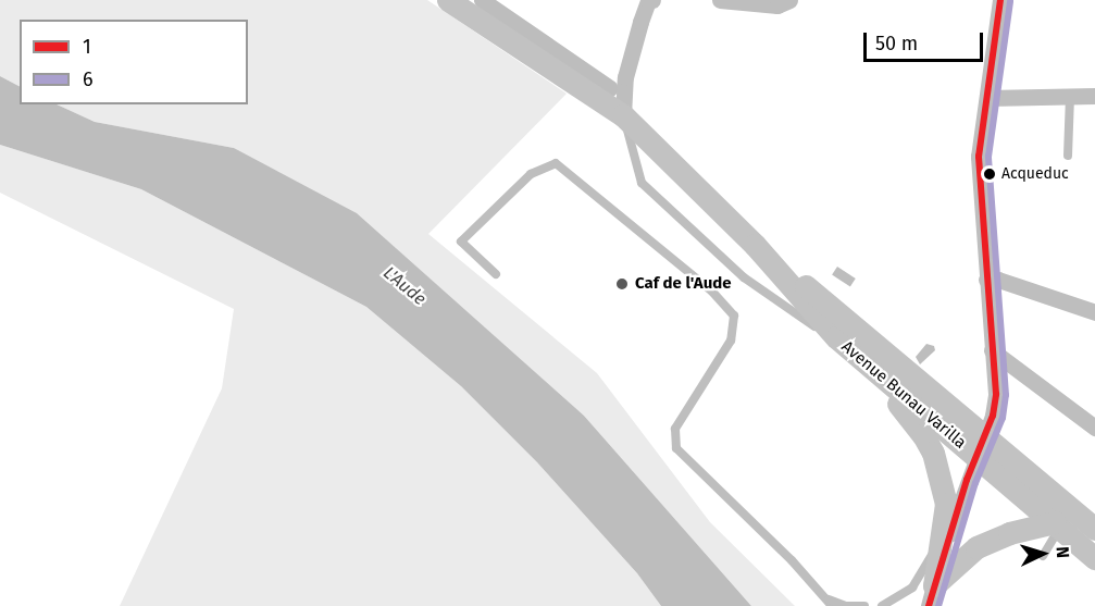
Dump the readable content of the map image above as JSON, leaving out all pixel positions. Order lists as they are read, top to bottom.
{
  "streets": {
    "main road": ["Avenue Bunau Varilla"]
  },
  "water": ["L'Aude"],
  "places": ["Acqueduc", "Caf de l'Aude"],
  "lines": ["transit line 1", "transit line 6"],
  "legend": ["1", "6"],
  "scale_bar": "50 m",
  "north": "right"
}
